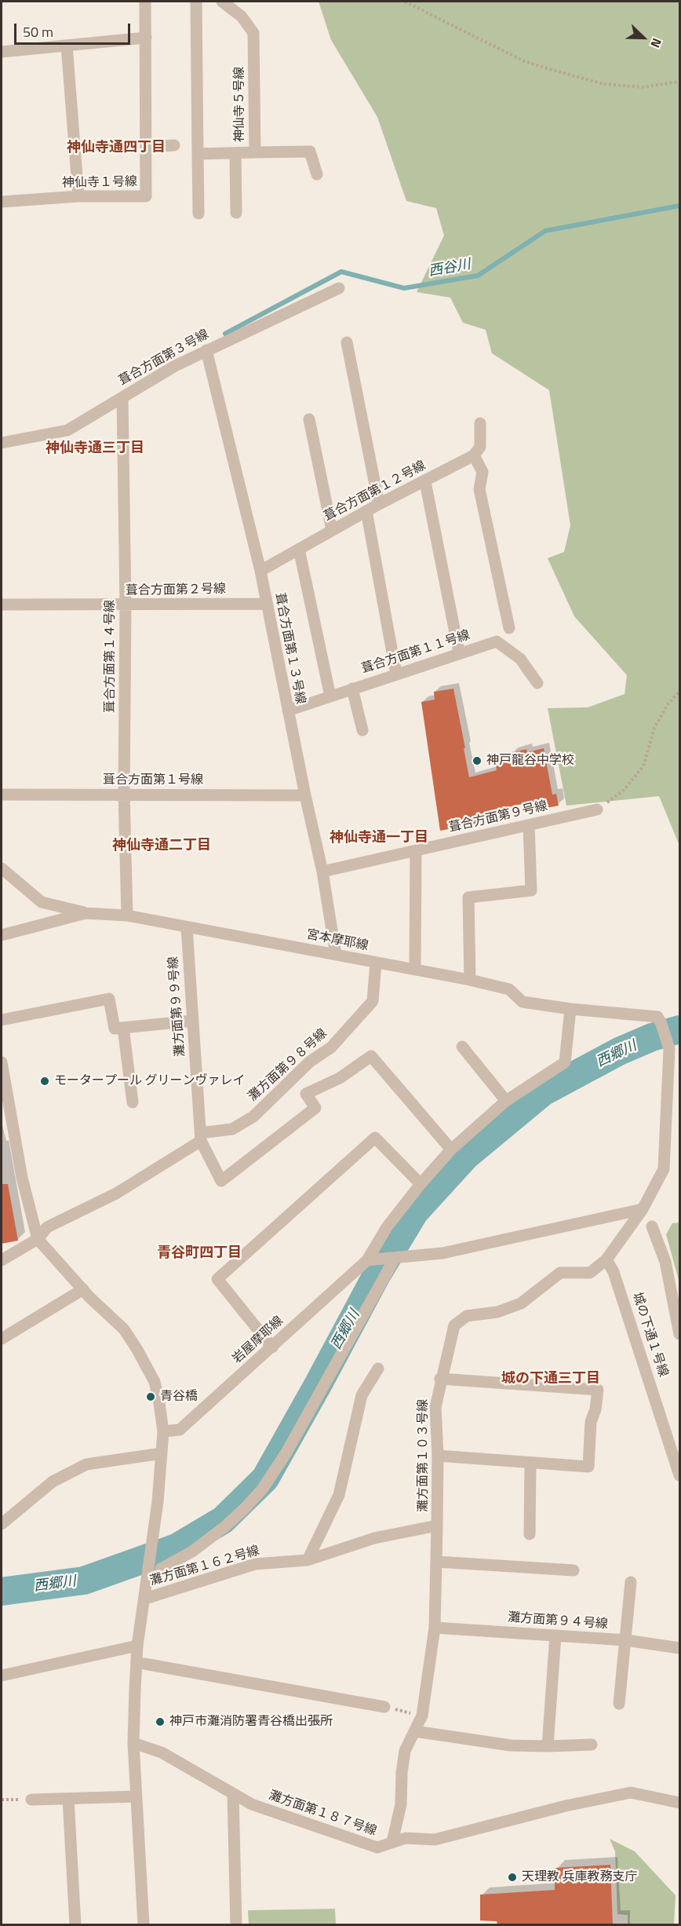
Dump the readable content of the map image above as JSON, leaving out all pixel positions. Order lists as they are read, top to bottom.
{
  "streets": {
    "street": [
      "神仙寺５号線",
      "神仙寺１号線",
      "葺合方面第３号線",
      "葺合方面第１２号線",
      "葺合方面第２号線",
      "葺合方面第１３号線",
      "葺合方面第１１号線",
      "葺合方面第１４号線",
      "葺合方面第１号線",
      "葺合方面第９号線",
      "宮本摩耶線",
      "灘方面第９９号線",
      "灘方面第９８号線",
      "城の下通１号線",
      "岩屋摩耶線",
      "灘方面第１０３号線",
      "灘方面第１６２号線",
      "灘方面第９４号線",
      "灘方面第１８７号線"
    ]
  },
  "crossings": [
    ["葺合方面第３号線", "葺合方面第１３号線"],
    ["葺合方面第３号線", "葺合方面第１４号線"],
    ["葺合方面第１２号線", "葺合方面第１３号線"],
    ["葺合方面第２号線", "葺合方面第１３号線"],
    ["葺合方面第２号線", "葺合方面第１４号線"],
    ["葺合方面第１３号線", "葺合方面第１１号線"],
    ["葺合方面第１３号線", "葺合方面第１号線"],
    ["葺合方面第１３号線", "葺合方面第９号線"],
    ["葺合方面第１３号線", "宮本摩耶線"],
    ["葺合方面第１４号線", "葺合方面第１号線"],
    ["葺合方面第１４号線", "宮本摩耶線"],
    ["宮本摩耶線", "灘方面第９９号線"],
    ["宮本摩耶線", "灘方面第９８号線"],
    ["宮本摩耶線", "岩屋摩耶線"],
    ["宮本摩耶線", "灘方面第１０３号線"],
    ["灘方面第９９号線", "灘方面第９８号線"],
    ["城の下通１号線", "灘方面第１０３号線"],
    ["灘方面第１０３号線", "灘方面第１６２号線"],
    ["灘方面第１０３号線", "灘方面第９４号線"],
    ["灘方面第１０３号線", "灘方面第１８７号線"]
  ],
  "districts": [
    "神仙寺通四丁目",
    "神仙寺通三丁目",
    "神仙寺通一丁目",
    "神仙寺通二丁目",
    "青谷町四丁目",
    "城の下通三丁目"
  ],
  "water": ["西谷川", "西郷川"],
  "places": [
    "神戸龍谷中学校",
    "モータープール グリーンヴァレイ",
    "青谷橋",
    "神戸市灘消防署青谷橋出張所",
    "天理教 兵庫教務支庁"
  ],
  "scale_bar": "50 m",
  "north": "bottom right"
}
